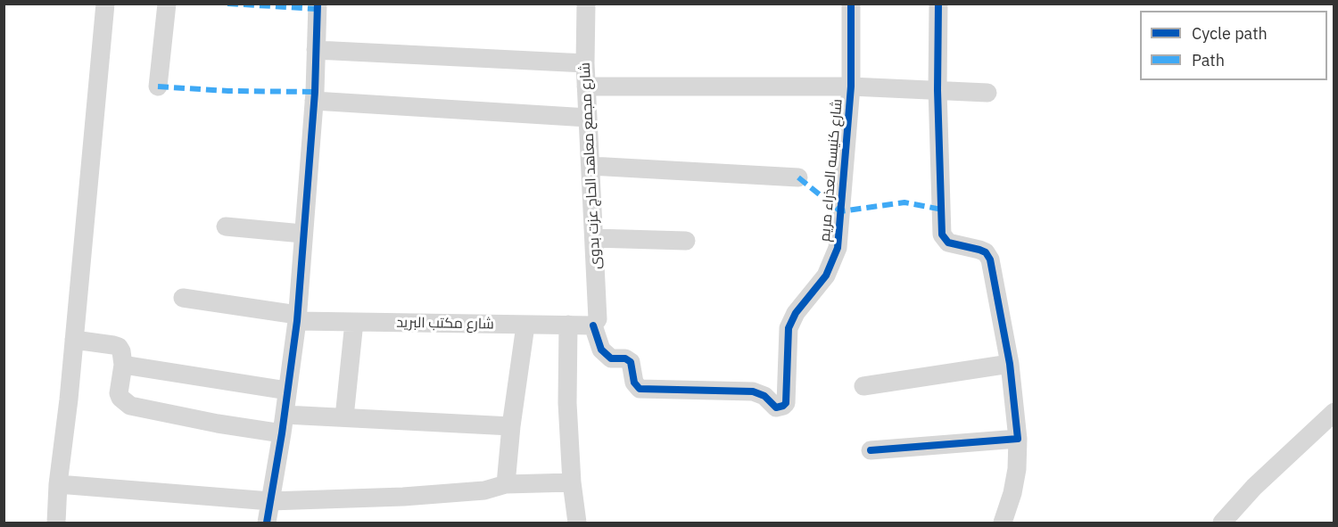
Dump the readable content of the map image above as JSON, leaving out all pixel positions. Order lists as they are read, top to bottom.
{
  "streets": {
    "street": ["شارع مجمع معاهد الحاج عزت بدوى", "شارع كنيسه العذراء مريم", "شارع مكتب البريد"]
  },
  "crossings": [
    ["شارع مجمع معاهد الحاج عزت بدوى", "شارع كنيسه العذراء مريم"],
    ["شارع مجمع معاهد الحاج عزت بدوى", "شارع مكتب البريد"],
    ["شارع كنيسه العذراء مريم", "شارع مكتب البريد"]
  ],
  "legend": ["Cycle path", "Path"]
}
